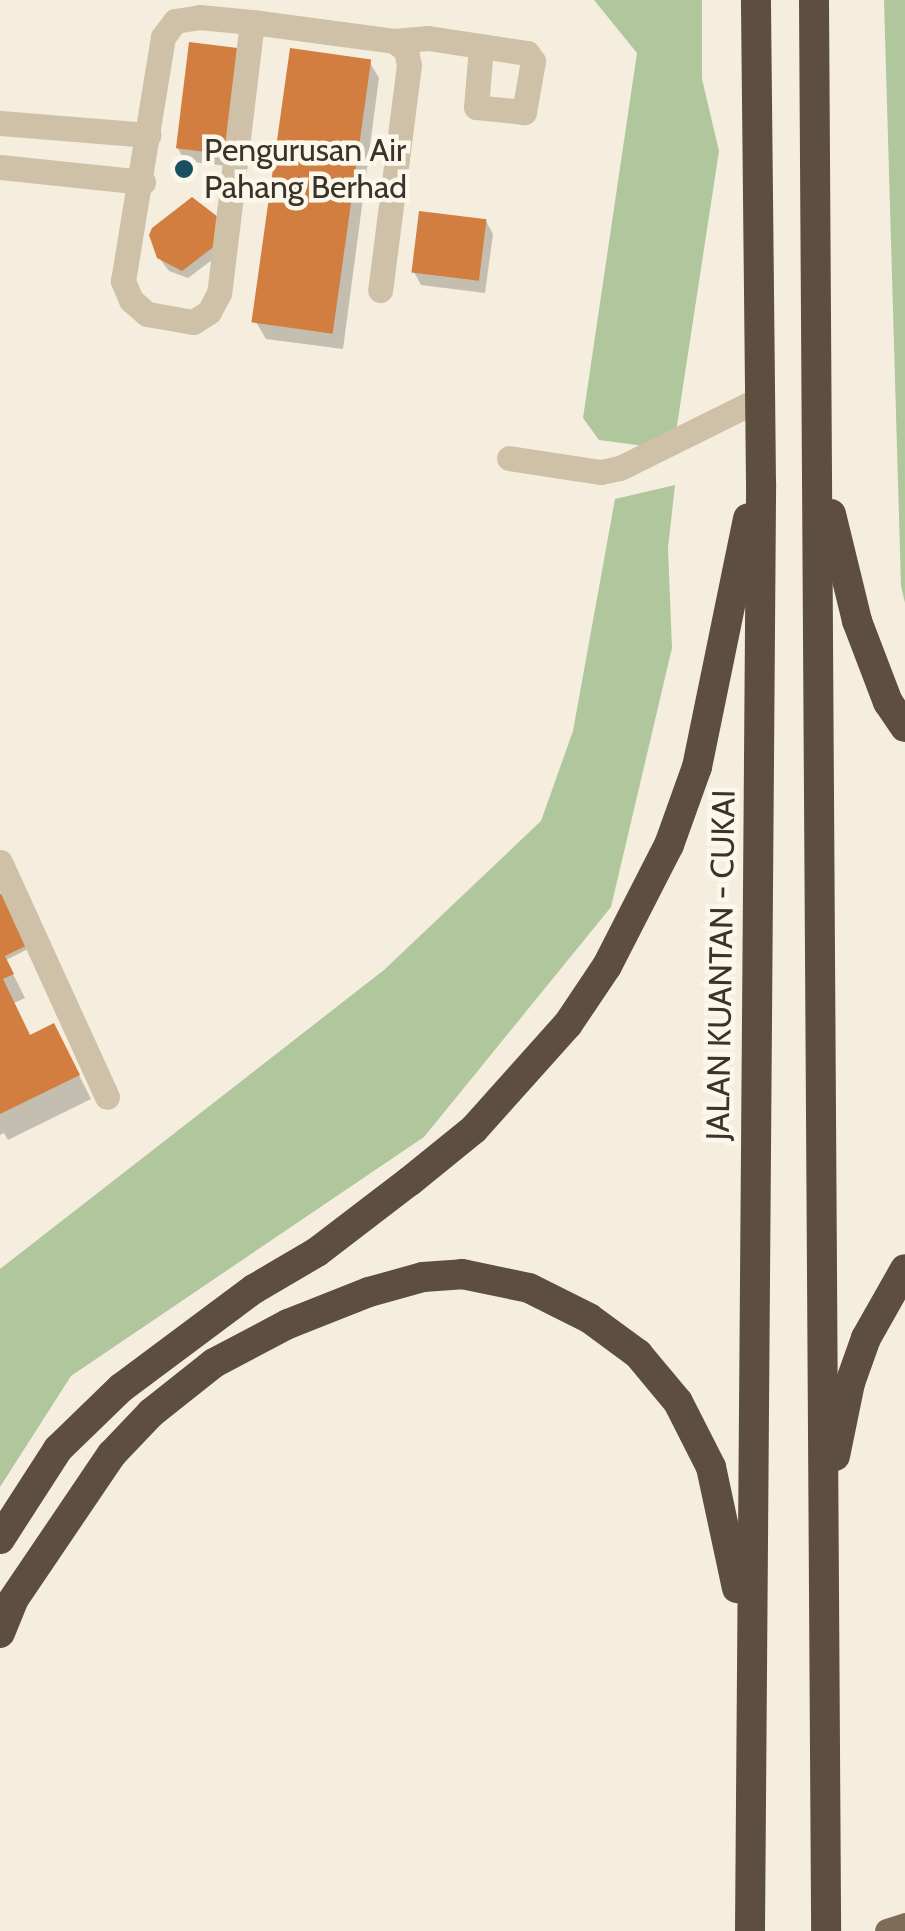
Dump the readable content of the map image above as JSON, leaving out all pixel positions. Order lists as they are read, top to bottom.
{
  "streets": {
    "highway": ["JALAN KUANTAN - CUKAI"]
  },
  "places": ["Pengurusan Air Pahang Berhad"]
}
